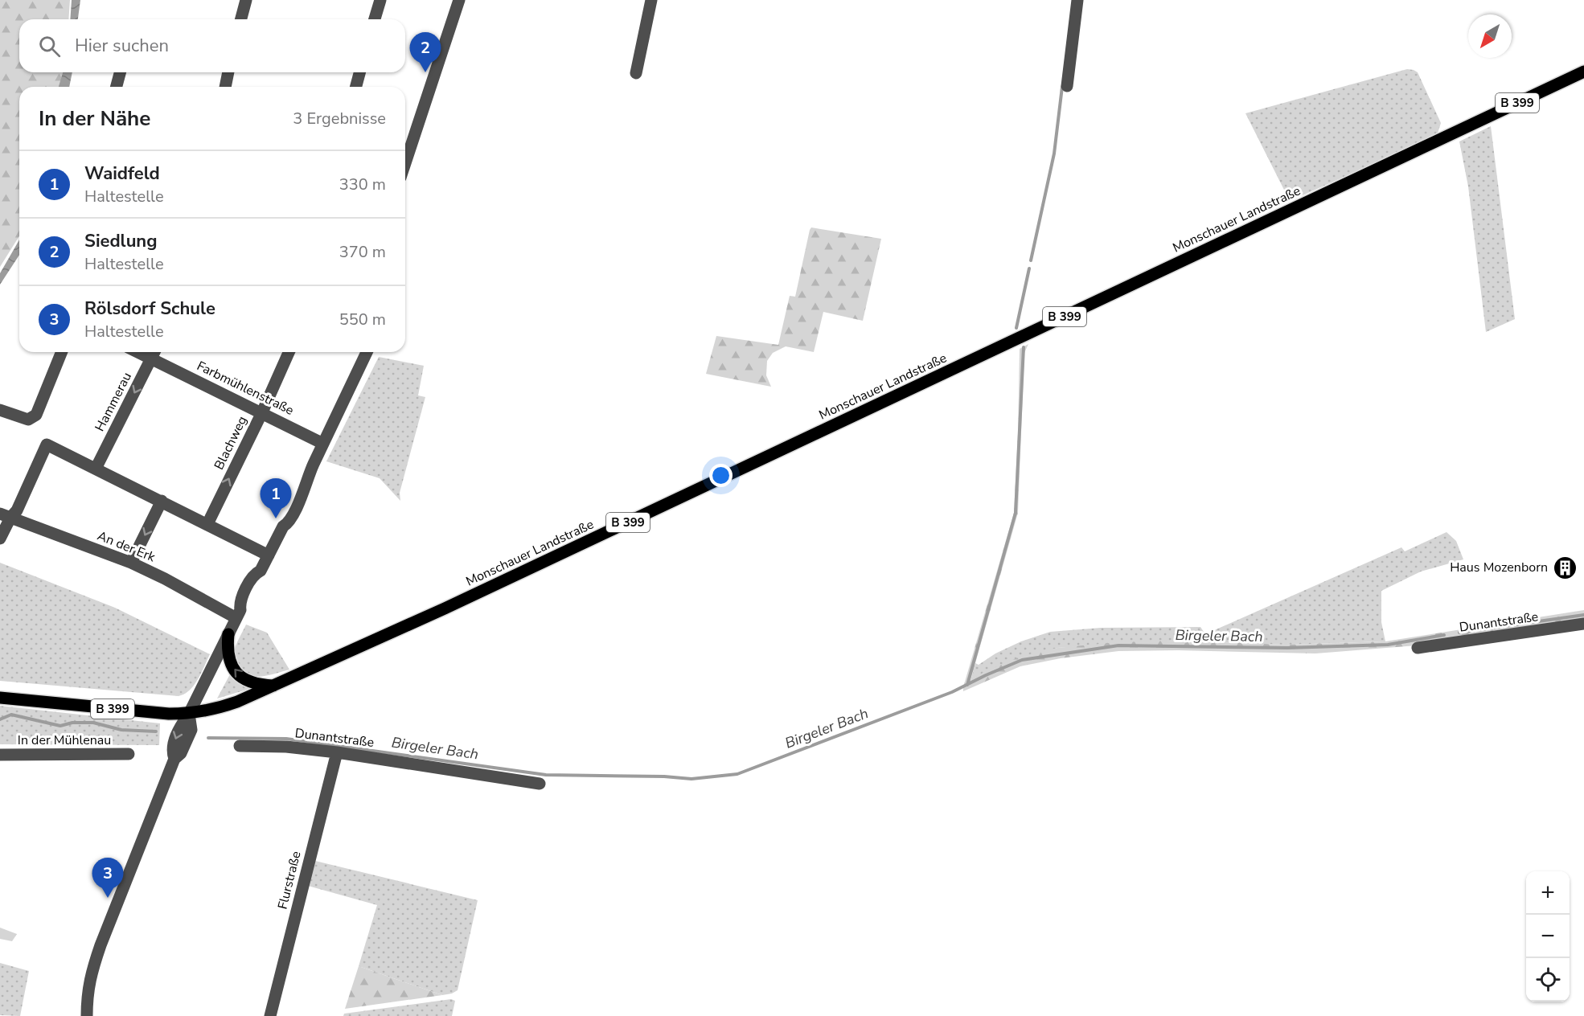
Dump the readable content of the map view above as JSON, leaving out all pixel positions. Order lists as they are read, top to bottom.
{
  "streets": {
    "main road": ["B 399", "Monschauer Landstraße"],
    "street": [
      "Farbmühlenstraße",
      "Hammerau",
      "Blachweg",
      "An der Erk",
      "Dunantstraße",
      "In der Mühlenau",
      "Flurstraße"
    ]
  },
  "crossings": [
    ["B 399", "Monschauer Landstraße"],
    ["Farbmühlenstraße", "Hammerau"],
    ["Farbmühlenstraße", "Blachweg"],
    ["Dunantstraße", "Flurstraße"]
  ],
  "one_way": ["Hammerau"],
  "water": ["Birgeler Bach"],
  "places": {
    "building": ["Haus Mozenborn"]
  },
  "north": "bottom left",
  "page": {
    "search": "Hier suchen",
    "pins": ["2", "1", "3"],
    "heading": ["In der Nähe", "3 Ergebnisse"],
    "list": [
      {
        "mark": "1",
        "name": "Waidfeld",
        "note": "Haltestelle",
        "value": "330 m"
      },
      {
        "mark": "2",
        "name": "Siedlung",
        "note": "Haltestelle",
        "value": "370 m"
      },
      {
        "mark": "3",
        "name": "Rölsdorf Schule",
        "note": "Haltestelle",
        "value": "550 m"
      }
    ],
    "map_buttons": ["+", "−"]
  }
}
